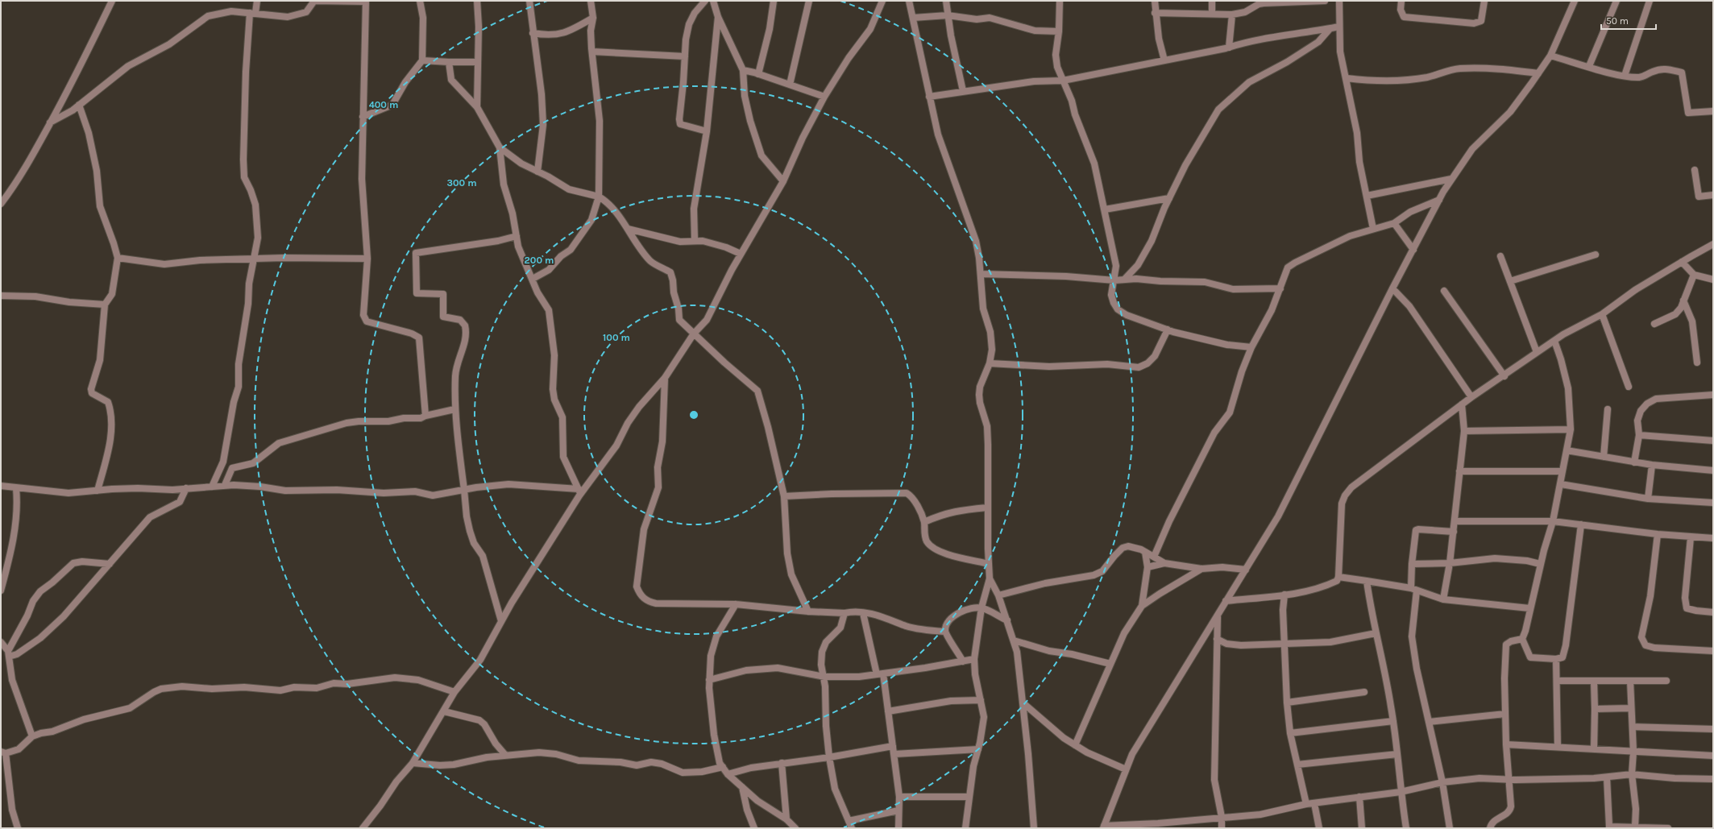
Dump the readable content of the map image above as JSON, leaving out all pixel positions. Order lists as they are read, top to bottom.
{
  "scale_bar": "50 m",
  "rings": [
    "400 m",
    "300 m",
    "200 m",
    "100 m"
  ]
}
